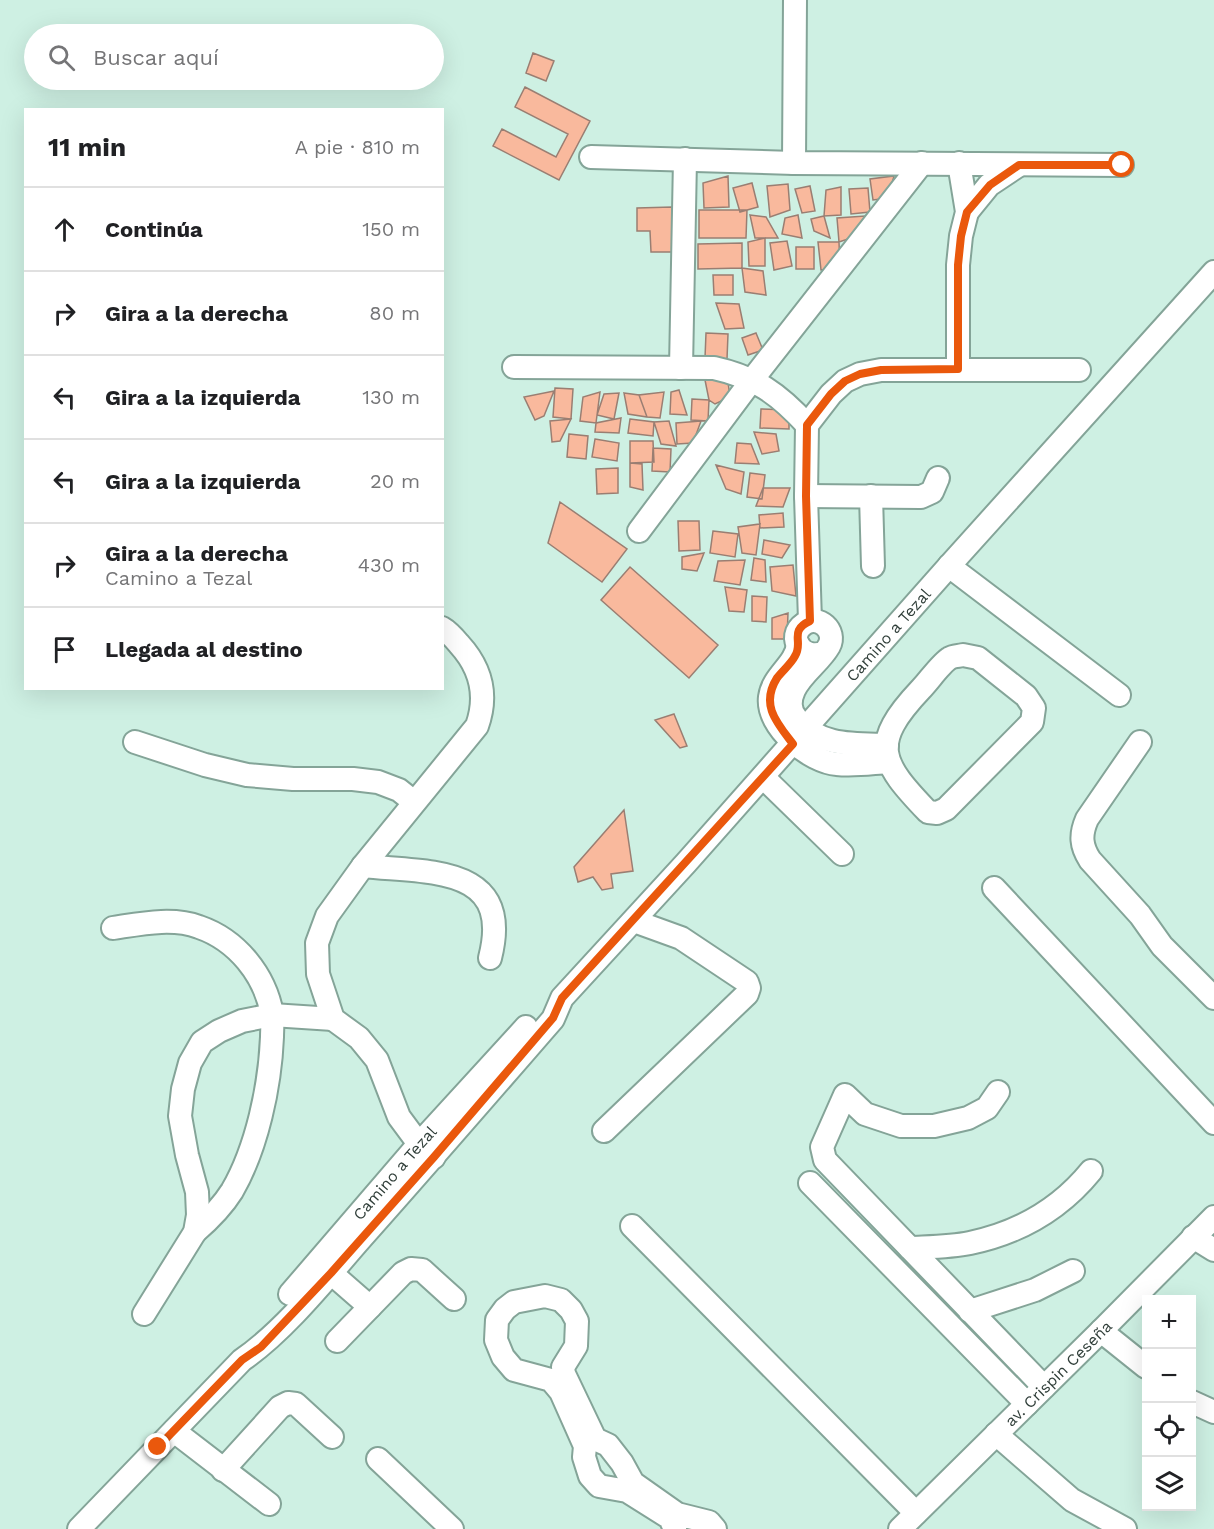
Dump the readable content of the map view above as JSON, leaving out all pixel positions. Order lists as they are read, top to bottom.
{
  "streets": {
    "street": ["Camino a Tezal", "av. Crispin Ceseña"]
  },
  "page": {
    "search": "Buscar aquí",
    "heading": ["11 min", "A pie · 810 m"],
    "list": [
      ["Continúa", "150 m"],
      ["Gira a la derecha", "80 m"],
      ["Gira a la izquierda", "130 m"],
      ["Gira a la izquierda", "20 m"],
      ["Gira a la derecha", "Camino a Tezal", "430 m"],
      "Llegada al destino"
    ],
    "map_buttons": ["+", "−"]
  }
}
